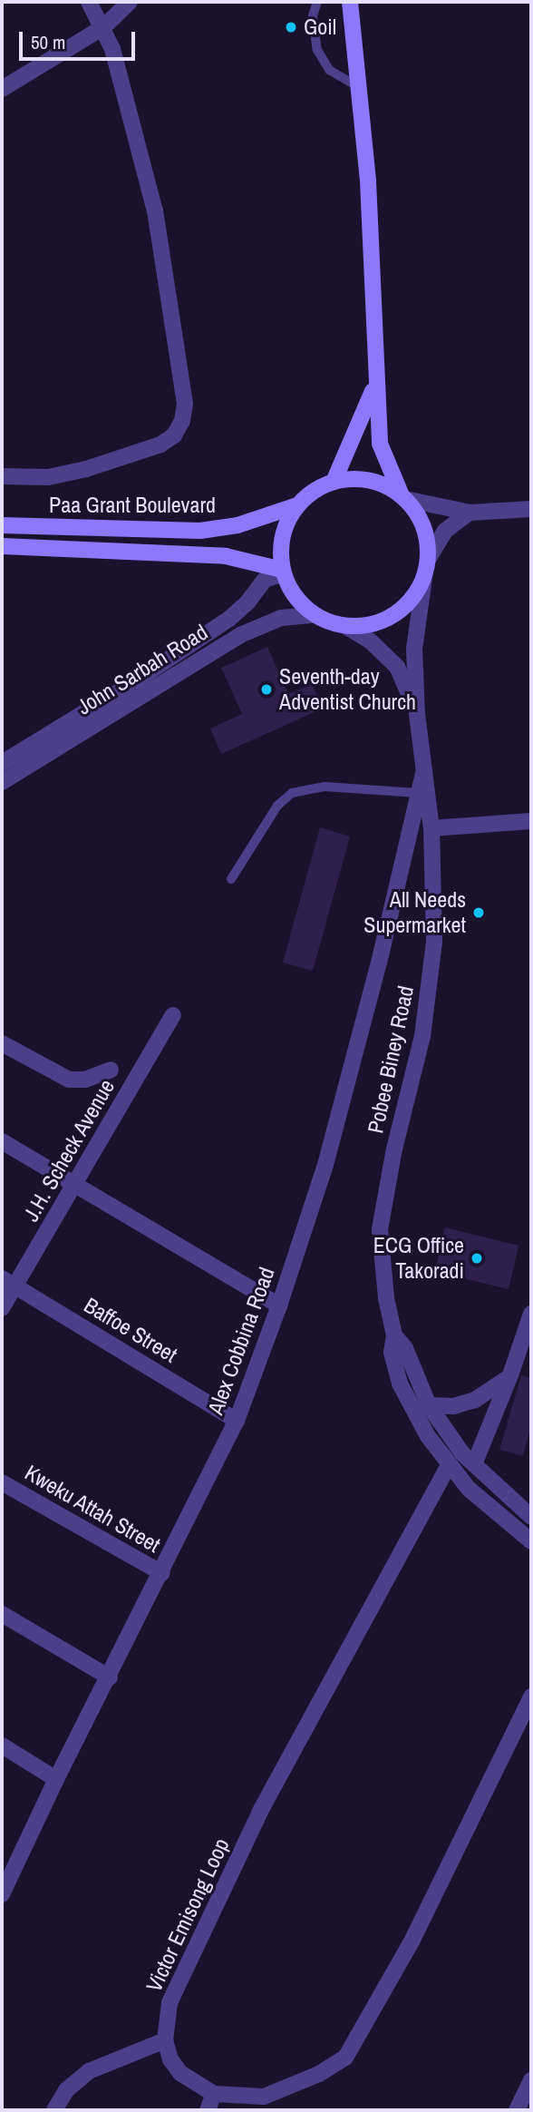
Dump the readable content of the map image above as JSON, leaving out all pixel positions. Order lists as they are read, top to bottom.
{
  "streets": {
    "main road": ["Paa Grant Boulevard"],
    "street": [
      "John Sarbah Road",
      "Pobee Biney Road",
      "J.H. Scheck Avenue",
      "Baffoe Street",
      "Alex Cobbina Road",
      "Kweku Attah Street",
      "Victor Emisong Loop"
    ]
  },
  "crossings": [
    ["Paa Grant Boulevard", "John Sarbah Road"],
    ["Pobee Biney Road", "Alex Cobbina Road"],
    ["Pobee Biney Road", "Victor Emisong Loop"],
    ["J.H. Scheck Avenue", "Baffoe Street"],
    ["Baffoe Street", "Alex Cobbina Road"],
    ["Alex Cobbina Road", "Kweku Attah Street"]
  ],
  "places": [
    "Goil",
    "Seventh-day Adventist Church",
    "All Needs Supermarket",
    "ECG Office Takoradi"
  ],
  "scale_bar": "50 m"
}
